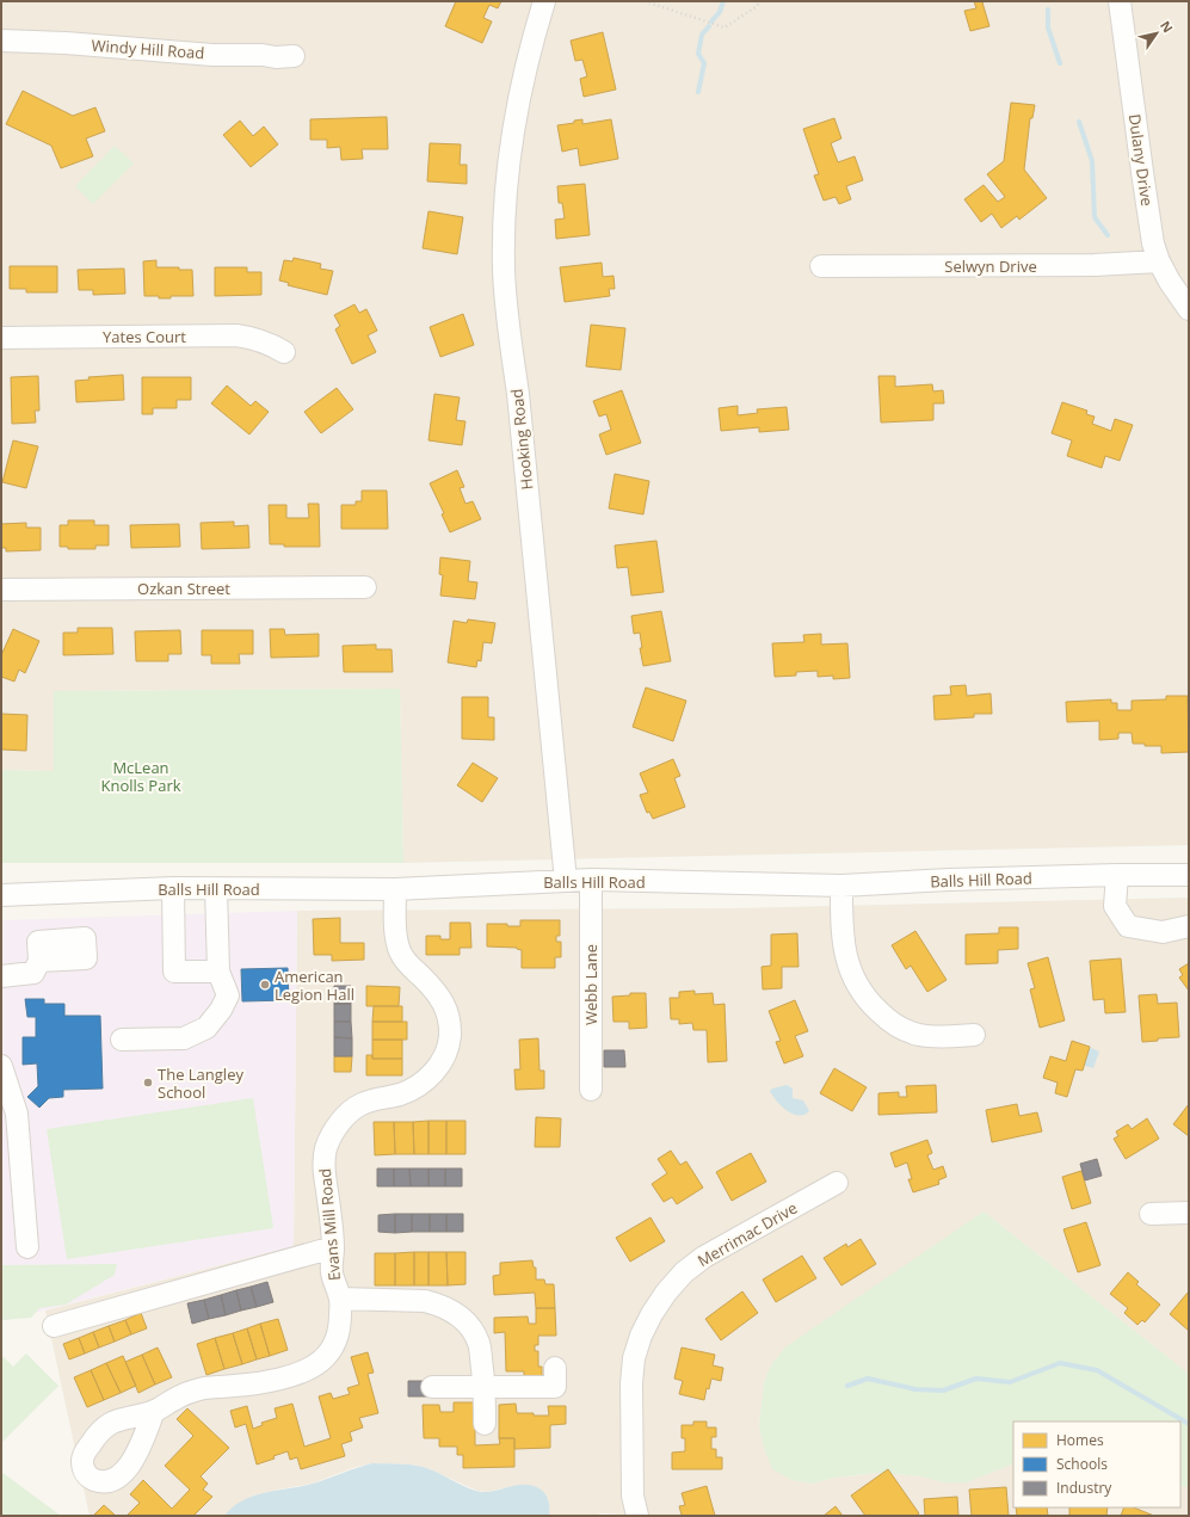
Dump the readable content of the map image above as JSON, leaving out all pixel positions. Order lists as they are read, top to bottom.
{
  "streets": {
    "street": [
      "Windy Hill Road",
      "Dulany Drive",
      "Selwyn Drive",
      "Yates Court",
      "Hooking Road",
      "Ozkan Street",
      "Balls Hill Road",
      "Webb Lane",
      "Evans Mill Road",
      "Merrimac Drive"
    ]
  },
  "crossings": [
    ["Dulany Drive", "Selwyn Drive"],
    ["Hooking Road", "Balls Hill Road"],
    ["Balls Hill Road", "Webb Lane"],
    ["Balls Hill Road", "Evans Mill Road"]
  ],
  "parks": ["McLean Knolls Park"],
  "places": ["American Legion Hall", "The Langley School"],
  "legend": ["Homes", "Schools", "Industry"],
  "north": "top right"
}
